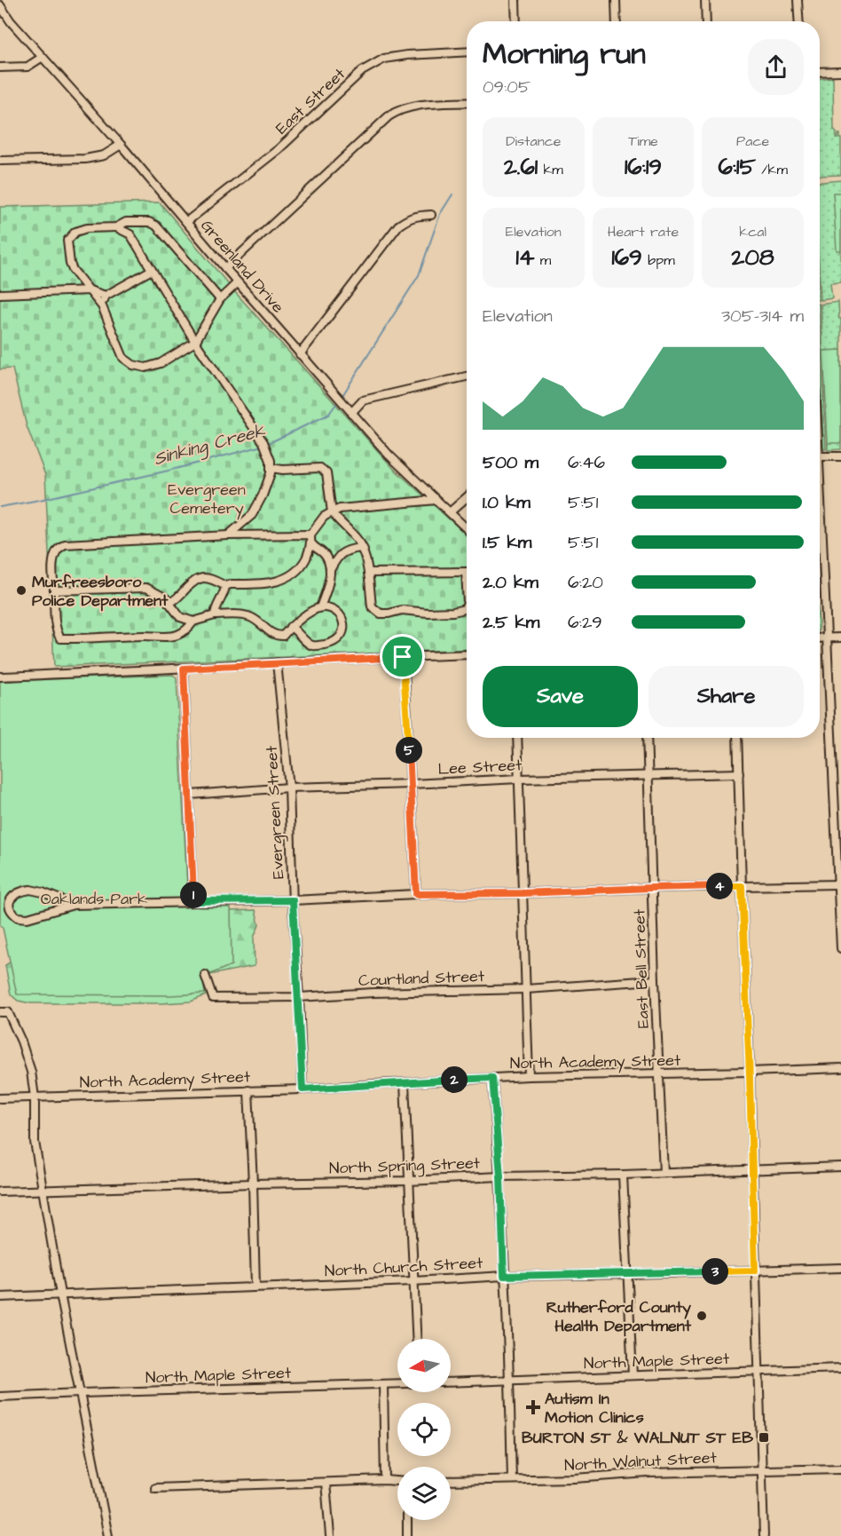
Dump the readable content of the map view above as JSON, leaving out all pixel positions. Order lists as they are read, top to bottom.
{
  "streets": {
    "street": [
      "East Street",
      "Greenland Drive",
      "Lee Street",
      "Evergreen Street",
      "East Bell Street",
      "Courtland Street",
      "North Academy Street",
      "North Spring Street",
      "North Church Street",
      "North Maple Street",
      "North Walnut Street"
    ]
  },
  "crossings": [
    ["East Street", "Greenland Drive"],
    ["Lee Street", "Evergreen Street"],
    ["Lee Street", "East Bell Street"],
    ["Evergreen Street", "Courtland Street"],
    ["Evergreen Street", "North Academy Street"],
    ["East Bell Street", "Courtland Street"],
    ["East Bell Street", "North Academy Street"],
    ["East Bell Street", "North Spring Street"]
  ],
  "water": ["Sinking Creek"],
  "parks": ["Evergreen Cemetery", "Oaklands Park"],
  "places": {
    "other": ["Murfreesboro Police Department", "Rutherford County Health Department"],
    "health": ["Autism In Motion Clinics"],
    "transit": ["BURTON ST & WALNUT ST EB"]
  },
  "north": "left",
  "page": {
    "heading": ["Morning run", "09:05"],
    "stats": [
      ["Distance", "2.61 km"],
      ["Time", "16:19"],
      ["Pace", "6:15 /km"],
      ["Elevation", "14 m"],
      ["Heart rate", "169 bpm"],
      ["kcal", "208"]
    ],
    "chart": ["Elevation", "305–314 m"],
    "list": [
      {
        "name": "500 m",
        "note": "6:46"
      },
      {
        "name": "1.0 km",
        "note": "5:51"
      },
      {
        "name": "1.5 km",
        "note": "5:51"
      },
      {
        "name": "2.0 km",
        "note": "6:20"
      },
      {
        "name": "2.5 km",
        "note": "6:29"
      }
    ],
    "buttons": ["Save", "Share"],
    "pins": [
      "5",
      "4",
      "1",
      "2",
      "3"
    ]
  }
}
